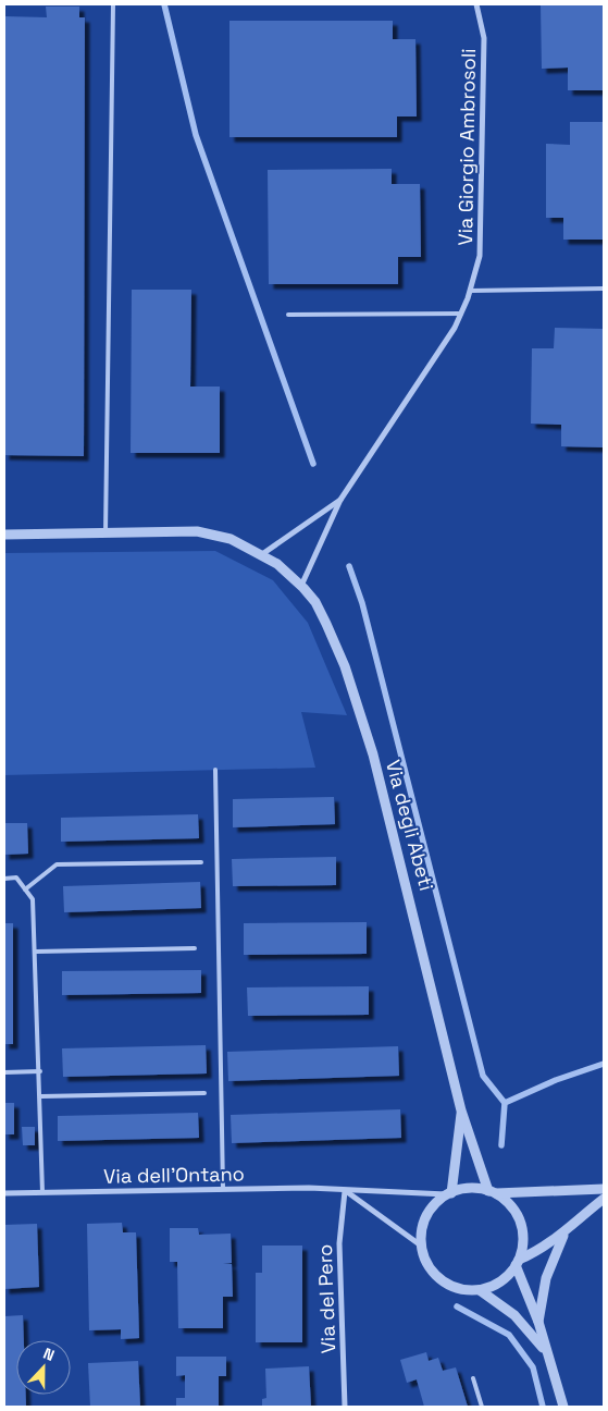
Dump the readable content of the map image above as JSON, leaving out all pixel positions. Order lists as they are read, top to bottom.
{
  "streets": {
    "street": [
      "Via Giorgio Ambrosoli",
      "Via degli Abeti",
      "Via dell'Ontano",
      "Via del Pero"
    ]
  },
  "crossings": [
    ["Via Giorgio Ambrosoli", "Via degli Abeti"],
    ["Via degli Abeti", "Via dell'Ontano"],
    ["Via dell'Ontano", "Via del Pero"]
  ],
  "north": "top"
}
